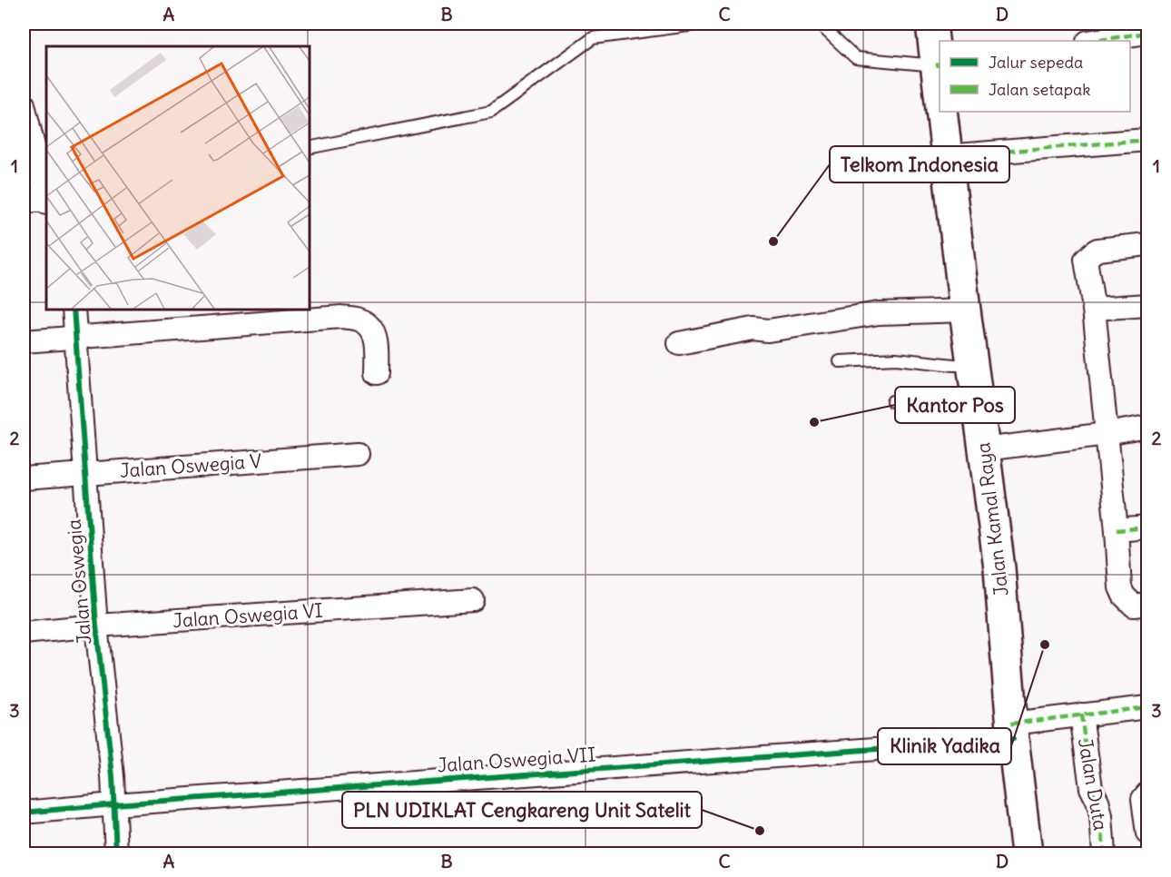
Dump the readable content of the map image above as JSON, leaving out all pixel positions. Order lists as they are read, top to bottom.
{
  "streets": {
    "main road": ["Jalan Kamal Raya"],
    "street": [
      "Jalan Oswegia V",
      "Jalan Oswegia",
      "Jalan Oswegia VI",
      "Jalan Oswegia VII",
      "Jalan Duta"
    ]
  },
  "crossings": [
    ["Jalan Oswegia V", "Jalan Oswegia"],
    ["Jalan Kamal Raya", "Jalan Oswegia VII"],
    ["Jalan Kamal Raya", "Jalan Duta"],
    ["Jalan Oswegia", "Jalan Oswegia VI"],
    ["Jalan Oswegia", "Jalan Oswegia VII"],
    ["Jalan Oswegia VII", "Jalan Duta"]
  ],
  "places": [
    "Telkom Indonesia",
    "Kantor Pos",
    "Klinik Yadika",
    "PLN UDIKLAT Cengkareng Unit Satelit"
  ],
  "legend": ["Jalur sepeda", "Jalan setapak"],
  "grid": {
    "columns": [
      "A",
      "B",
      "C",
      "D"
    ],
    "rows": ["1", "2", "3"]
  }
}
